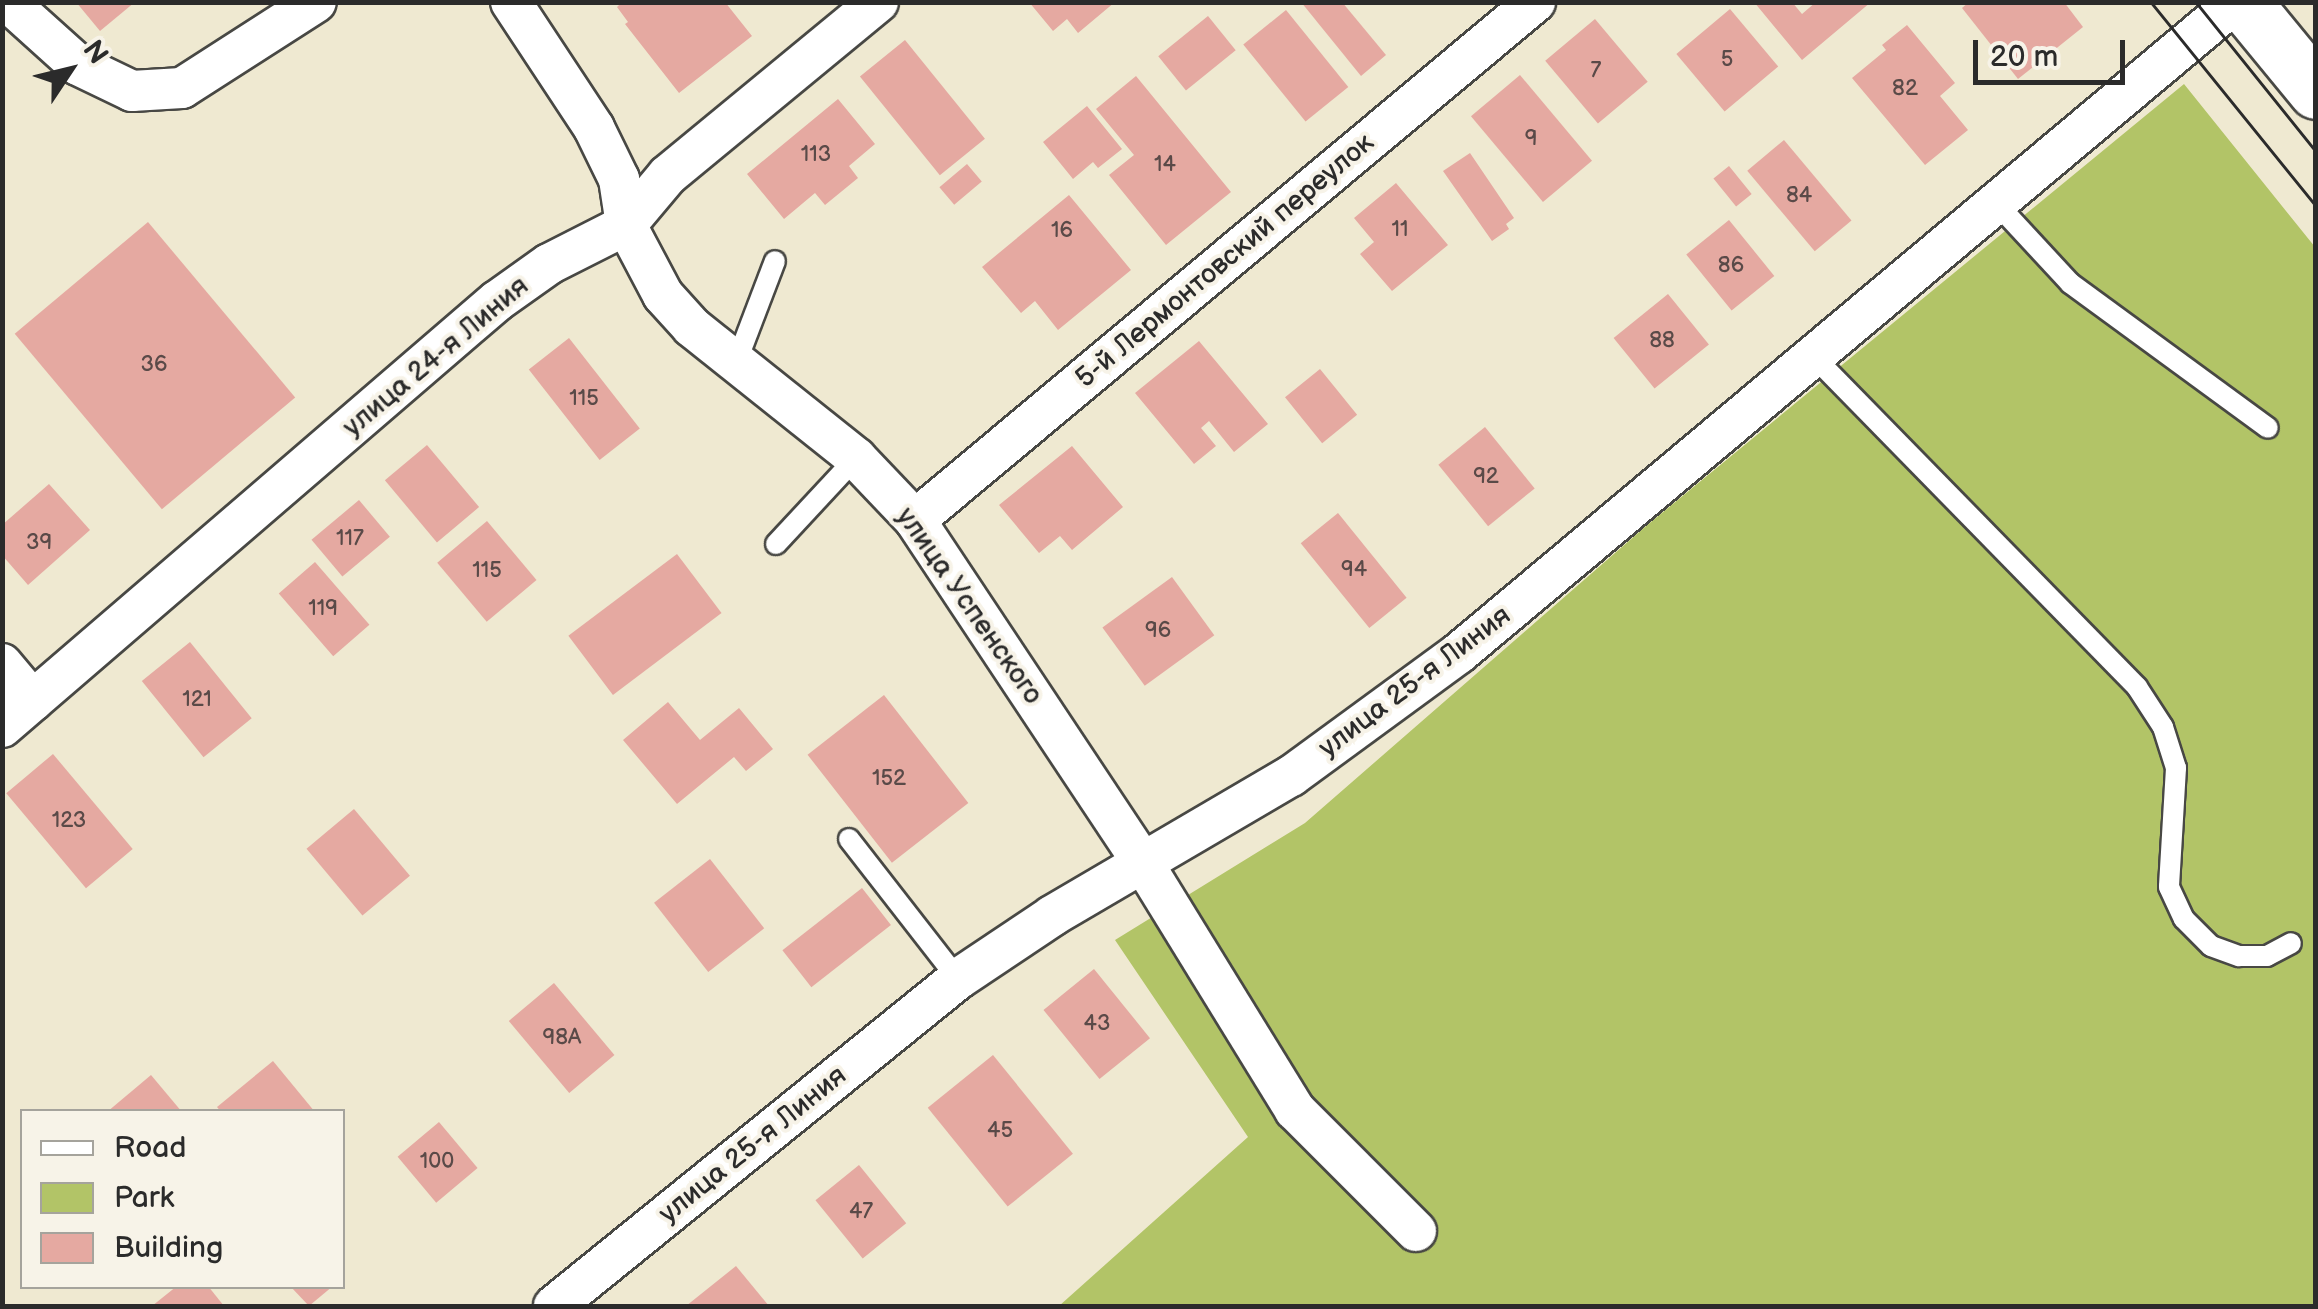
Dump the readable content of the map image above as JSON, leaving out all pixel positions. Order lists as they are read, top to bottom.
{
  "streets": {
    "street": [
      "5-й Лермонтовский переулок",
      "улица 24-я Линия",
      "улица Успенского",
      "улица 25-я Линия"
    ]
  },
  "crossings": [
    ["5-й Лермонтовский переулок", "улица Успенского"],
    ["улица 24-я Линия", "улица Успенского"],
    ["улица Успенского", "улица 25-я Линия"]
  ],
  "house_numbers": [
    "5",
    "7",
    "82",
    "9",
    "113",
    "14",
    "84",
    "11",
    "16",
    "86",
    "88",
    "36",
    "115",
    "92",
    "117",
    "39",
    "94",
    "115",
    "119",
    "96",
    "121",
    "152",
    "123",
    "43",
    "98А",
    "45",
    "100",
    "47"
  ],
  "legend": ["Road", "Park", "Building"],
  "scale_bar": "20 m",
  "north": "top right"
}
